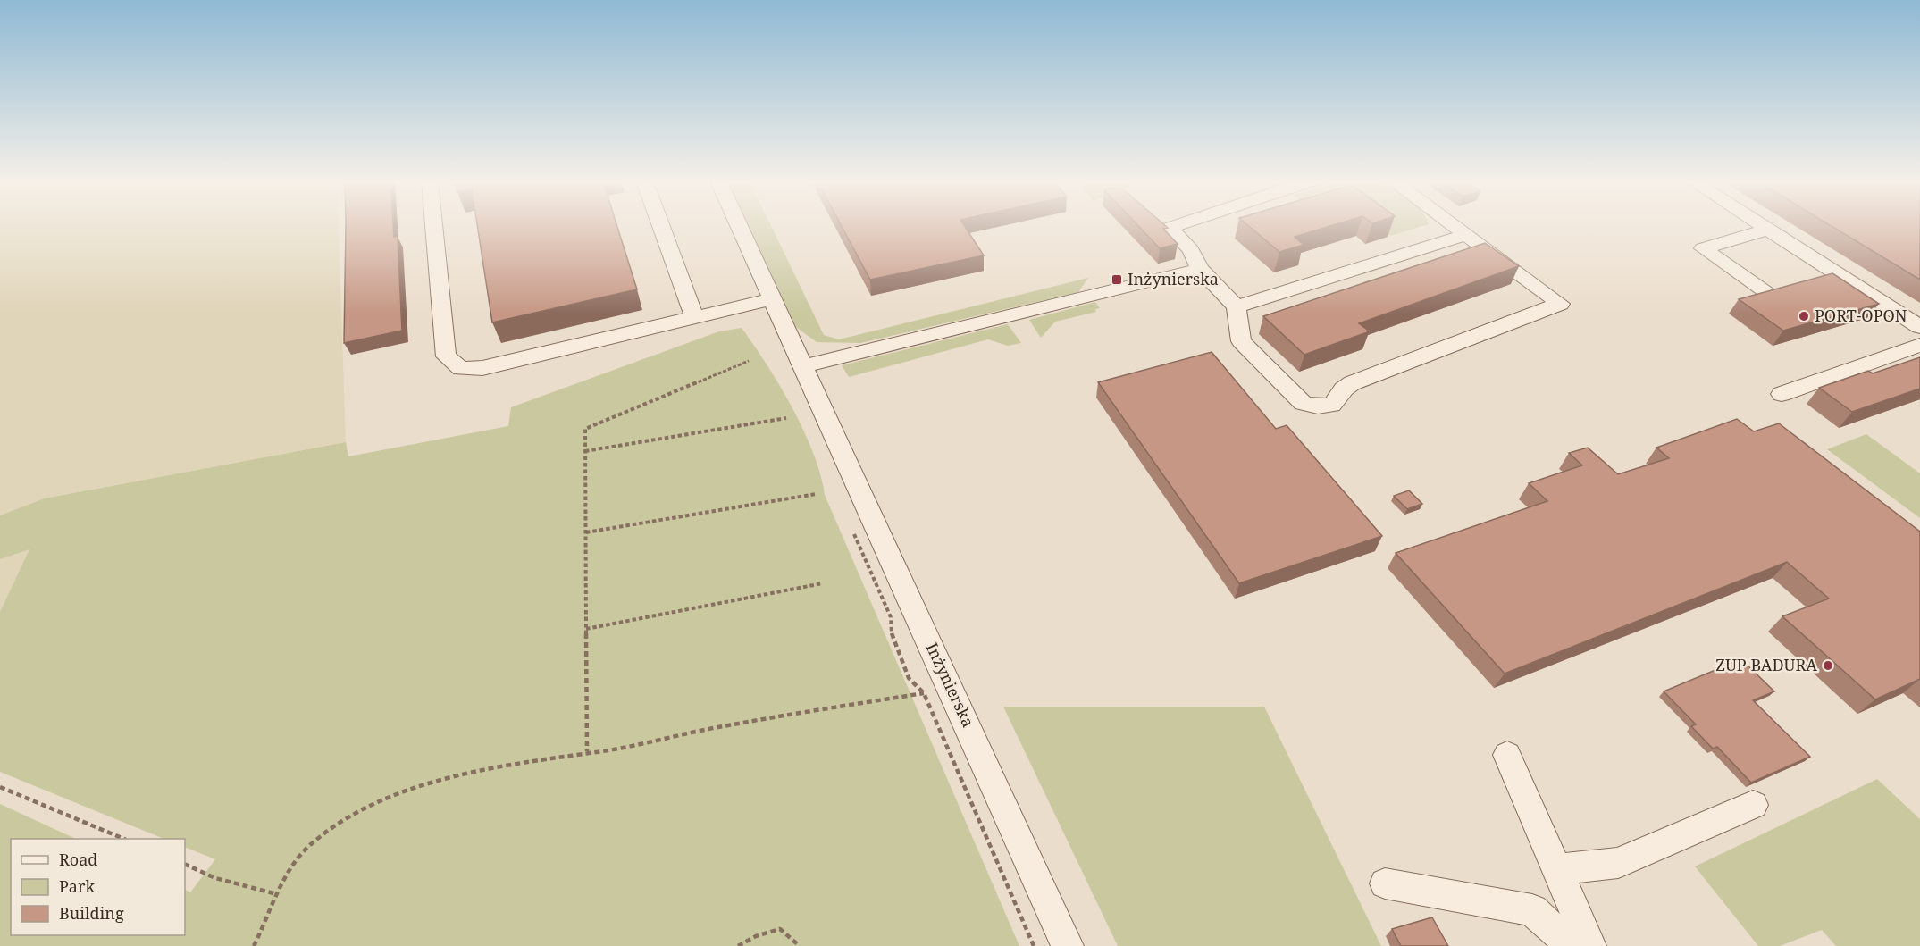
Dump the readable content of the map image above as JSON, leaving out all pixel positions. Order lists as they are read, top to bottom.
{
  "streets": {
    "street": ["Inżynierska"]
  },
  "places": {
    "transit": ["Inżynierska"],
    "other": ["PORT-OPON", "ZUP BADURA"]
  },
  "legend": ["Road", "Park", "Building"]
}
